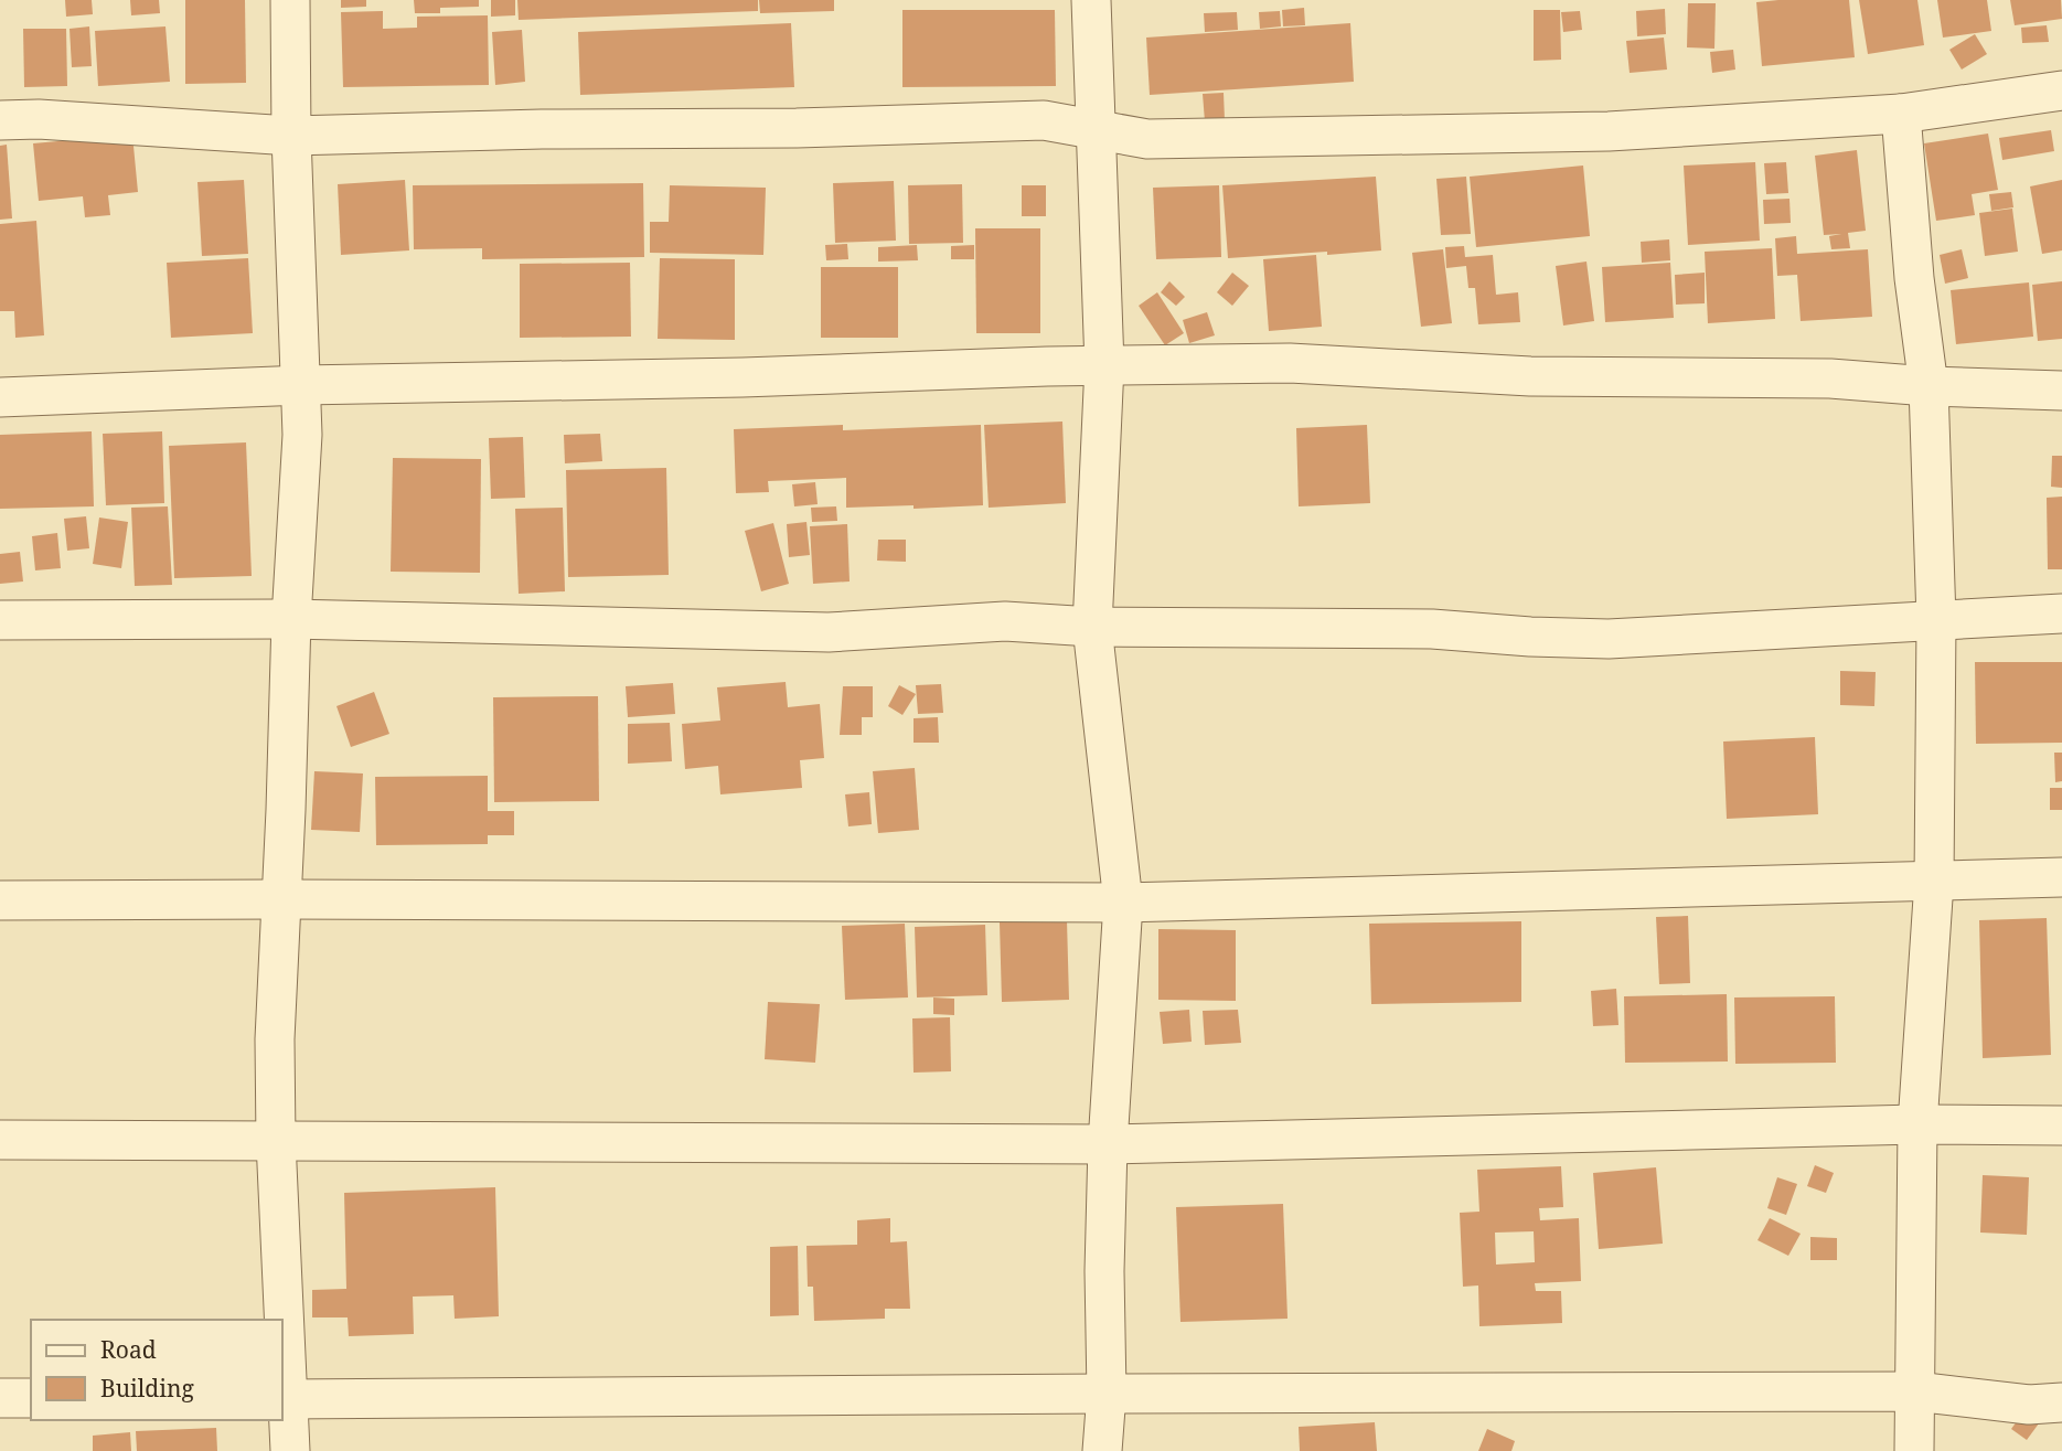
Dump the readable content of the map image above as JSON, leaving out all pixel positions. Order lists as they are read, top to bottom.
{
  "legend": ["Road", "Building"]
}
